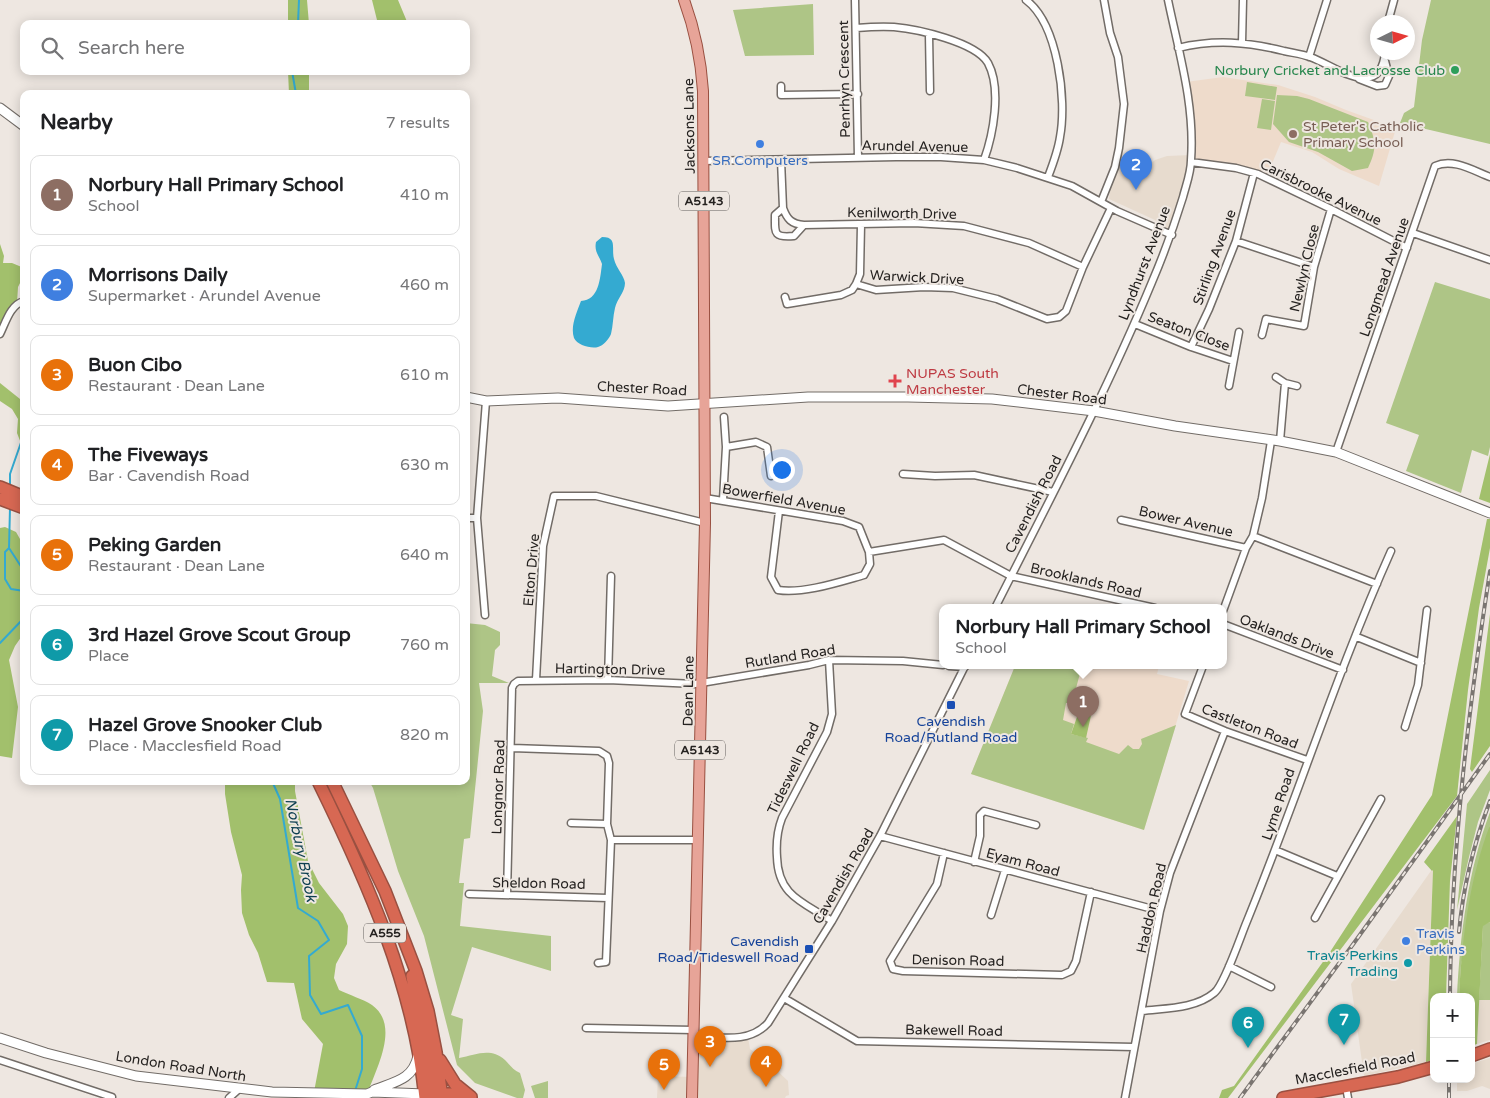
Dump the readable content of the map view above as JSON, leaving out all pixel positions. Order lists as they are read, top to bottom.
{
  "streets": {
    "highway": ["A555", "Macclesfield Road"],
    "main road": ["Jacksons Lane", "A5143", "Dean Lane"],
    "street": [
      "Penrhyn Crescent",
      "Arundel Avenue",
      "Carisbrooke Avenue",
      "Kenilworth Drive",
      "Stirling Avenue",
      "Lyndhurst Avenue",
      "Newlyn Close",
      "Warwick Drive",
      "Longmead Avenue",
      "Seaton Close",
      "Chester Road",
      "Bowerfield Avenue",
      "Cavendish Road",
      "Bower Avenue",
      "Elton Drive",
      "Brooklands Road",
      "Oaklands Drive",
      "Rutland Road",
      "Hartington Drive",
      "Castleton Road",
      "Tideswell Road",
      "Longnor Road",
      "Lyme Road",
      "Eyam Road",
      "Sheldon Road",
      "Haddon Road",
      "Denison Road",
      "Bakewell Road",
      "London Road North"
    ]
  },
  "crossings": [
    ["Penrhyn Crescent", "Arundel Avenue"],
    ["Jacksons Lane", "Arundel Avenue"],
    ["Jacksons Lane", "Chester Road"],
    ["Jacksons Lane", "Dean Lane"],
    ["Arundel Avenue", "Lyndhurst Avenue"],
    ["Arundel Avenue", "Warwick Drive"],
    ["Carisbrooke Avenue", "Stirling Avenue"],
    ["Carisbrooke Avenue", "Lyndhurst Avenue"],
    ["Carisbrooke Avenue", "Newlyn Close"],
    ["Carisbrooke Avenue", "Longmead Avenue"],
    ["Kenilworth Drive", "Warwick Drive"],
    ["Stirling Avenue", "Seaton Close"],
    ["Lyndhurst Avenue", "Seaton Close"],
    ["Lyndhurst Avenue", "Chester Road"],
    ["Lyndhurst Avenue", "Cavendish Road"],
    ["Longmead Avenue", "Chester Road"],
    ["Chester Road", "Cavendish Road"],
    ["Chester Road", "Dean Lane"],
    ["Bowerfield Avenue", "Dean Lane"],
    ["Cavendish Road", "Brooklands Road"],
    ["Cavendish Road", "Dean Lane"],
    ["Cavendish Road", "Tideswell Road"],
    ["Cavendish Road", "Eyam Road"],
    ["Cavendish Road", "Bakewell Road"],
    ["Elton Drive", "Hartington Drive"],
    ["Elton Drive", "Dean Lane"],
    ["Oaklands Drive", "Lyme Road"],
    ["Rutland Road", "Hartington Drive"],
    ["Rutland Road", "Dean Lane"],
    ["Rutland Road", "Tideswell Road"],
    ["Hartington Drive", "Dean Lane"],
    ["Hartington Drive", "Longnor Road"],
    ["Castleton Road", "Lyme Road"],
    ["Castleton Road", "Haddon Road"],
    ["Longnor Road", "Sheldon Road"],
    ["Lyme Road", "Haddon Road"],
    ["Eyam Road", "Haddon Road"],
    ["Eyam Road", "Denison Road"],
    ["Haddon Road", "Bakewell Road"]
  ],
  "water": ["Norbury Brook"],
  "places": {
    "other": [
      "Norbury Cricket and Lacrosse Club",
      "St Peter's Catholic Primary School",
      "SR Computers",
      "Travis Perkins",
      "Travis Perkins Trading"
    ],
    "health": ["NUPAS South Manchester"],
    "transit": ["Cavendish Road/Rutland Road", "Cavendish Road/Tideswell Road"]
  },
  "north": "right",
  "page": {
    "search": "Search here",
    "heading": ["Nearby", "7 results"],
    "pins": [
      "2",
      "1",
      "7",
      "6",
      "3",
      "4",
      "5"
    ],
    "list": [
      {
        "mark": "1",
        "name": "Norbury Hall Primary School",
        "note": "School",
        "value": "410 m"
      },
      {
        "mark": "2",
        "name": "Morrisons Daily",
        "note": "Supermarket · Arundel Avenue",
        "value": "460 m"
      },
      {
        "mark": "3",
        "name": "Buon Cibo",
        "note": "Restaurant · Dean Lane",
        "value": "610 m"
      },
      {
        "mark": "4",
        "name": "The Fiveways",
        "note": "Bar · Cavendish Road",
        "value": "630 m"
      },
      {
        "mark": "5",
        "name": "Peking Garden",
        "note": "Restaurant · Dean Lane",
        "value": "640 m"
      },
      {
        "mark": "6",
        "name": "3rd Hazel Grove Scout Group",
        "note": "Place",
        "value": "760 m"
      },
      {
        "mark": "7",
        "name": "Hazel Grove Snooker Club",
        "note": "Place · Macclesfield Road",
        "value": "820 m"
      }
    ],
    "popup": ["Norbury Hall Primary School", "School"],
    "map_buttons": ["+", "−"]
  }
}
